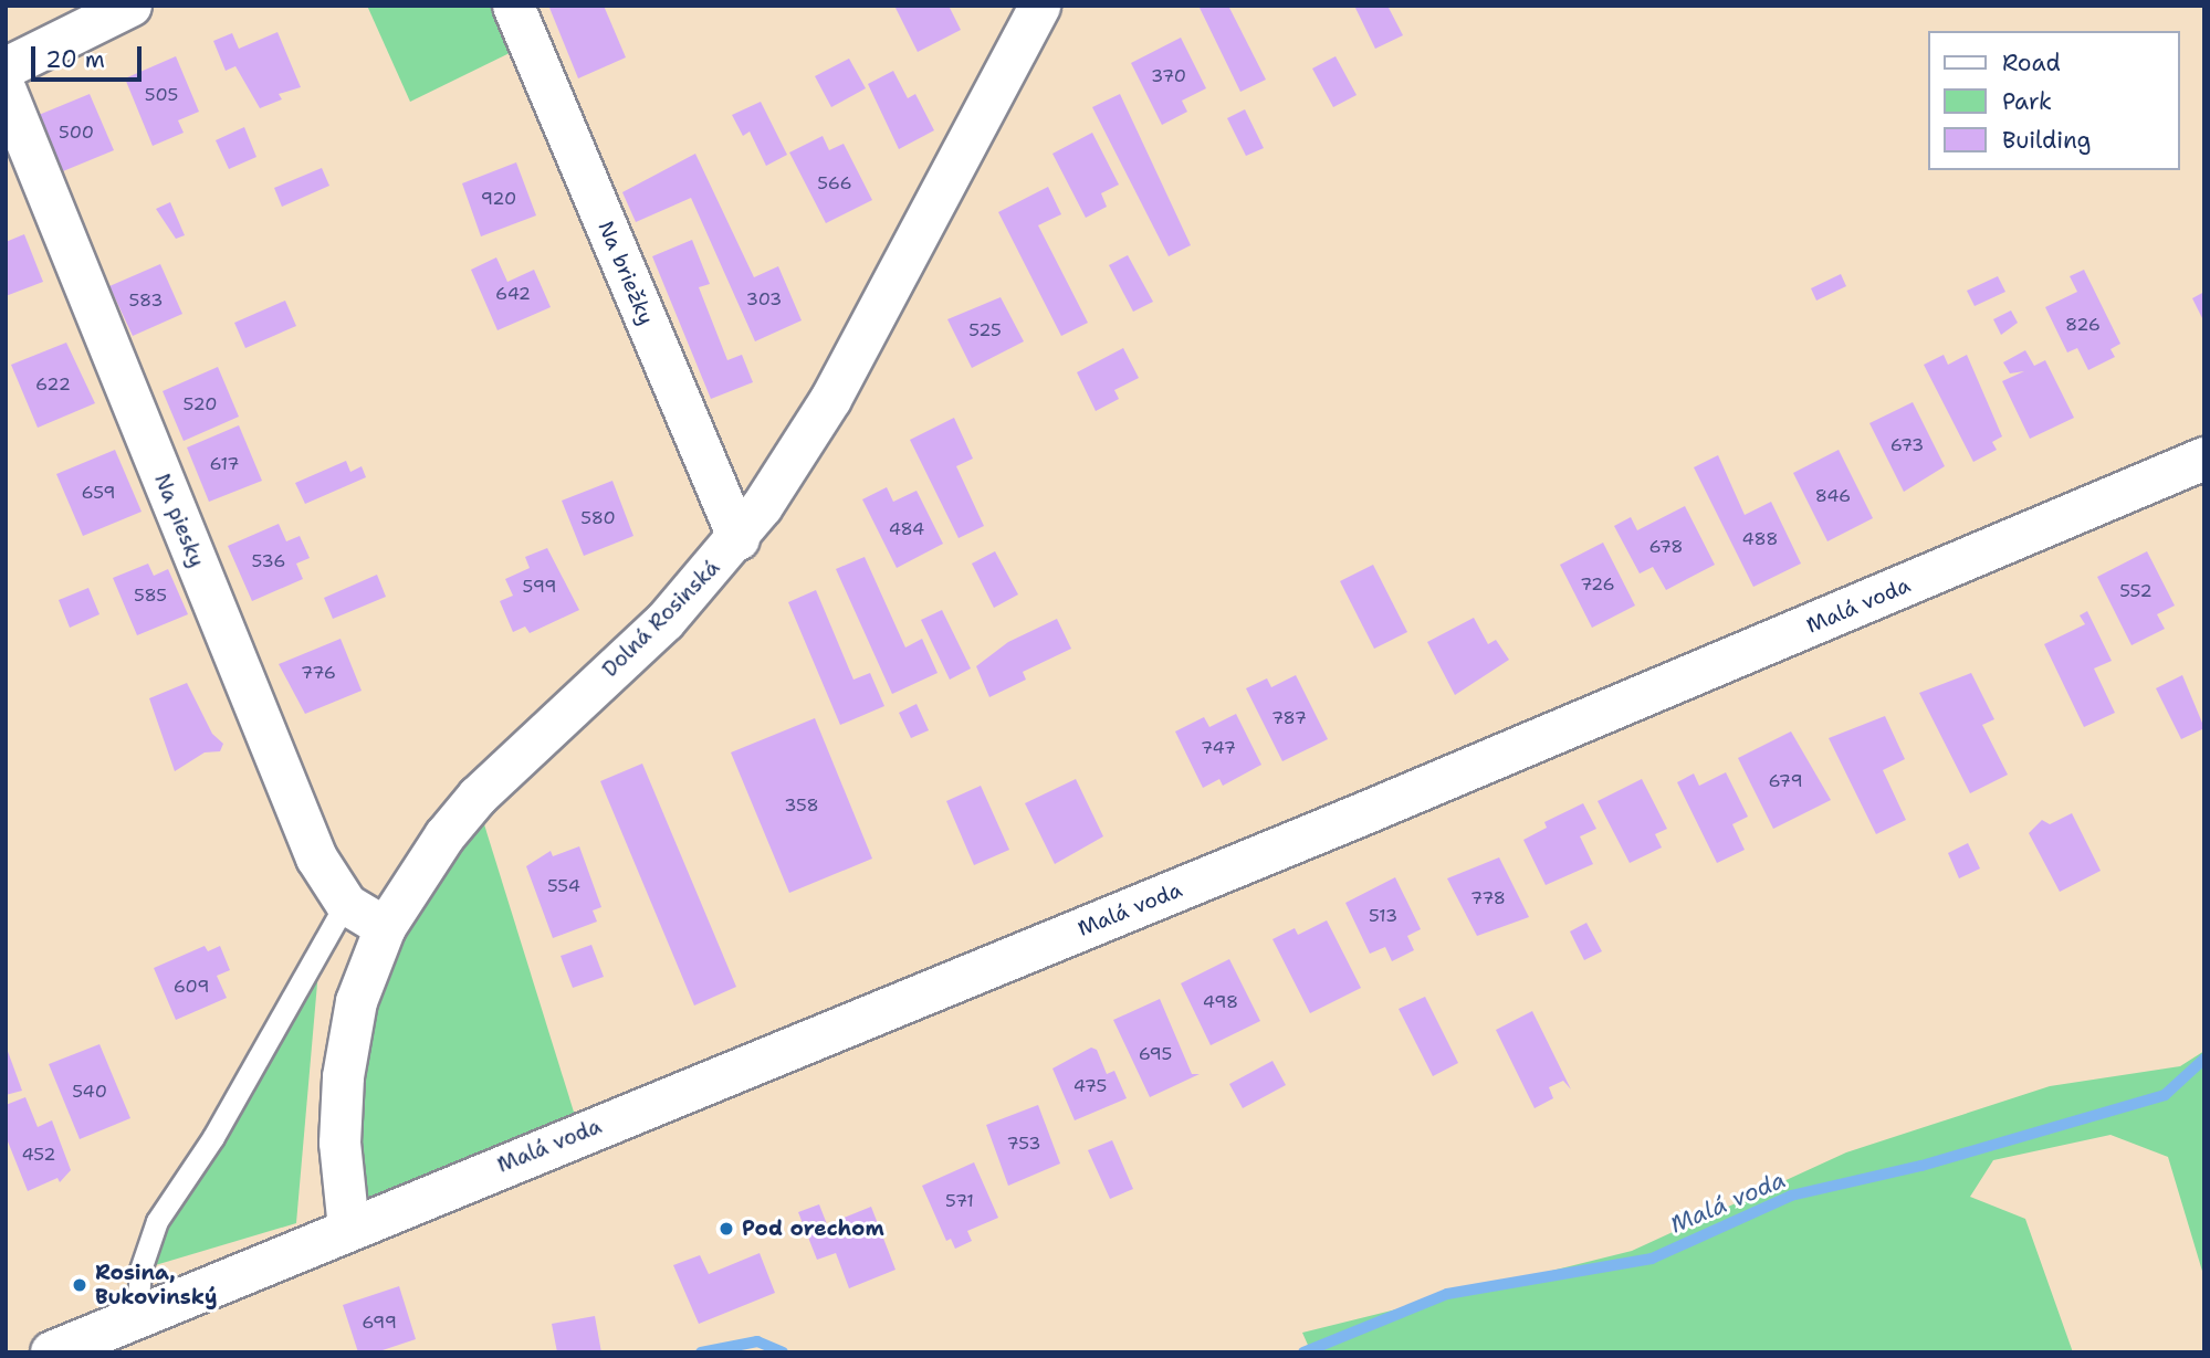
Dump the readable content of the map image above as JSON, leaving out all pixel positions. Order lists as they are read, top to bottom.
{
  "streets": {
    "street": [
      "Na briežky",
      "Na piesky",
      "Malá voda",
      "Dolná Rosinská"
    ]
  },
  "crossings": [
    ["Na briežky", "Dolná Rosinská"],
    ["Na piesky", "Dolná Rosinská"],
    ["Malá voda", "Dolná Rosinská"]
  ],
  "water": ["Malá voda"],
  "places": ["Pod orechom", "Rosina, Bukovinský"],
  "house_numbers": [
    "370",
    "505",
    "500",
    "566",
    "920",
    "642",
    "303",
    "583",
    "826",
    "525",
    "622",
    "520",
    "673",
    "617",
    "659",
    "846",
    "580",
    "484",
    "488",
    "678",
    "536",
    "726",
    "599",
    "552",
    "585",
    "776",
    "787",
    "747",
    "679",
    "358",
    "554",
    "778",
    "513",
    "609",
    "498",
    "695",
    "475",
    "540",
    "753",
    "452",
    "571",
    "699"
  ],
  "legend": ["Road", "Park", "Building"],
  "scale_bar": "20 m"
}
